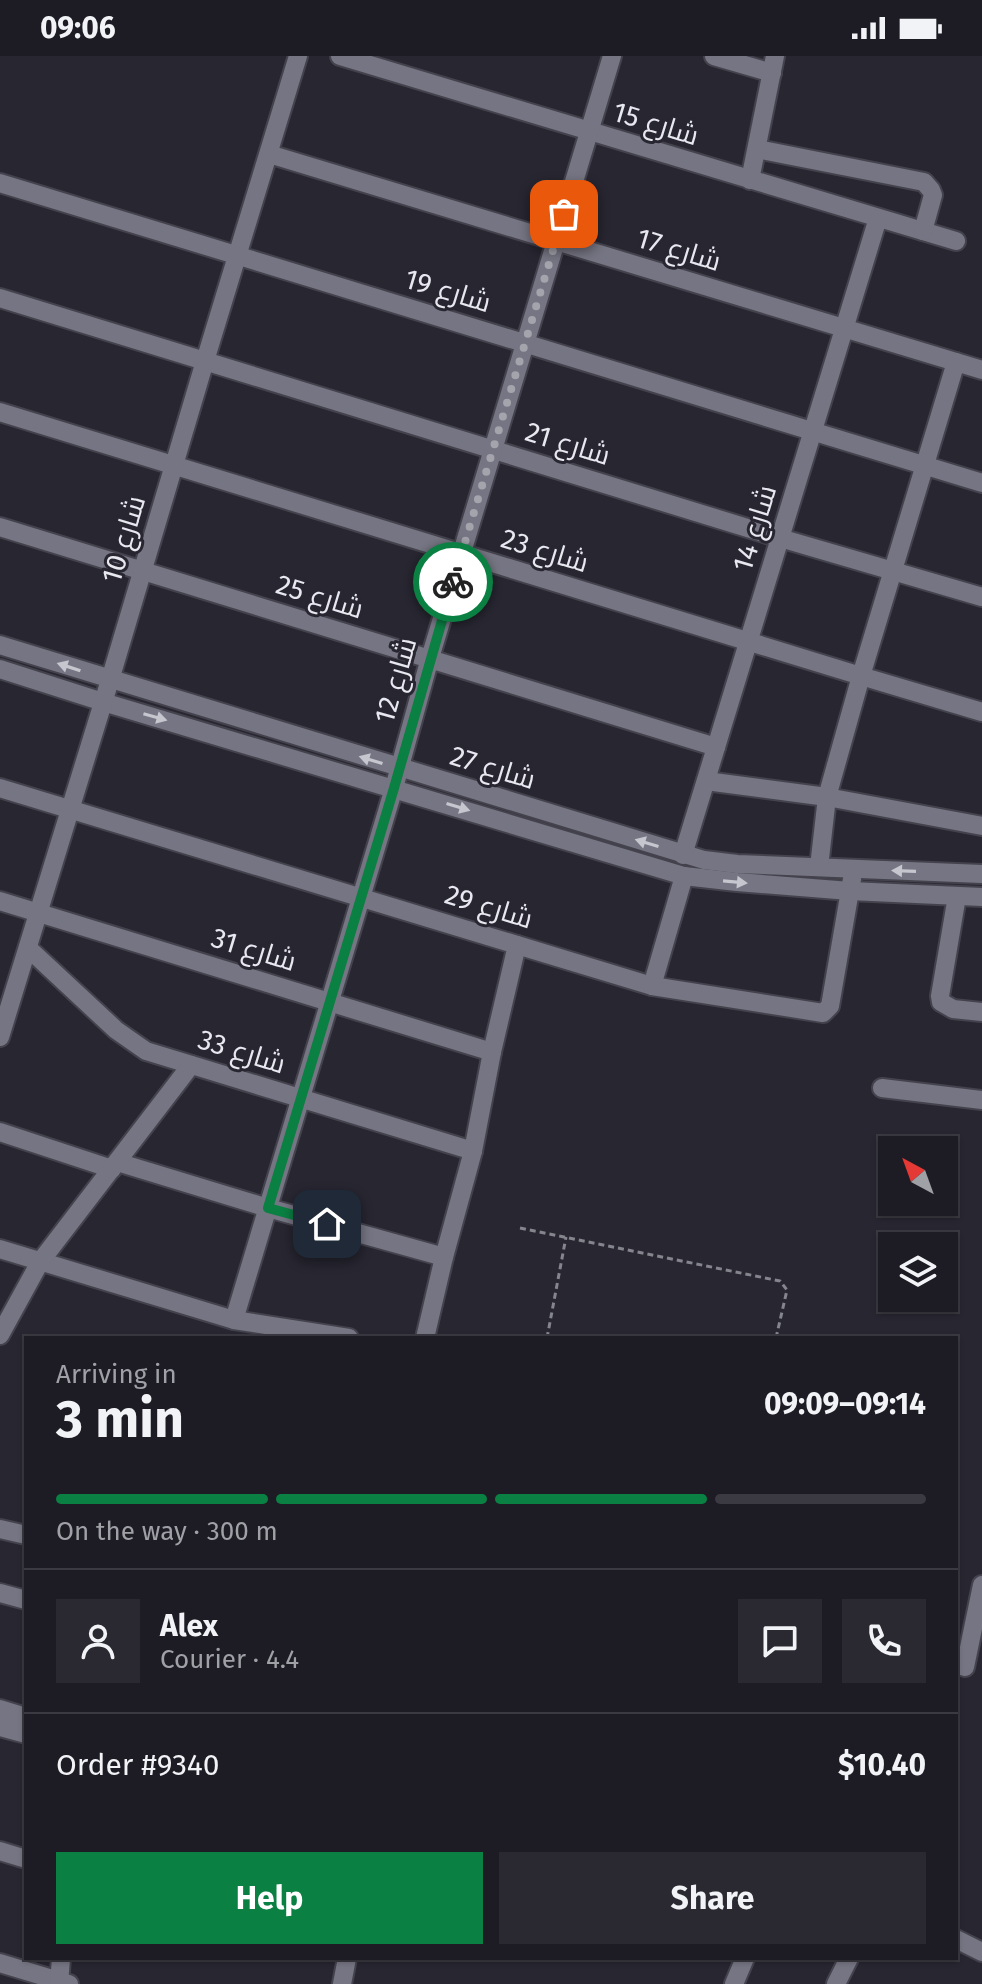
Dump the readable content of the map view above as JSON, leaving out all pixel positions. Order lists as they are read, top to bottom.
{
  "streets": {
    "street": [
      "شارع 15",
      "شارع 17",
      "شارع 19",
      "شارع 21",
      "شارع 14",
      "شارع 10",
      "شارع 23",
      "شارع 25",
      "شارع 12",
      "شارع 27",
      "شارع 29",
      "شارع 31",
      "شارع 33"
    ]
  },
  "crossings": [
    ["شارع 15", "شارع 14"],
    ["شارع 15", "شارع 12"],
    ["شارع 17", "شارع 14"],
    ["شارع 17", "شارع 10"],
    ["شارع 17", "شارع 12"],
    ["شارع 19", "شارع 14"],
    ["شارع 19", "شارع 10"],
    ["شارع 19", "شارع 12"],
    ["شارع 21", "شارع 14"],
    ["شارع 21", "شارع 10"],
    ["شارع 21", "شارع 12"],
    ["شارع 14", "شارع 23"],
    ["شارع 14", "شارع 25"],
    ["شارع 14", "شارع 27"],
    ["شارع 10", "شارع 23"],
    ["شارع 10", "شارع 25"],
    ["شارع 10", "شارع 27"],
    ["شارع 10", "شارع 29"],
    ["شارع 10", "شارع 31"],
    ["شارع 10", "شارع 33"],
    ["شارع 23", "شارع 12"],
    ["شارع 25", "شارع 12"],
    ["شارع 12", "شارع 27"],
    ["شارع 12", "شارع 29"],
    ["شارع 12", "شارع 31"],
    ["شارع 12", "شارع 33"],
    ["شارع 27", "شارع 29"]
  ],
  "north": "top left",
  "page": {
    "status": "09:06",
    "heading": ["3 min", "Arriving in", "09:09–09:14"],
    "panel": [
      "Alex",
      "Courier · 4.4",
      "Order #9340",
      "$10.40"
    ],
    "bar": "On the way · 300 m",
    "buttons": ["Help", "Share"]
  }
}
